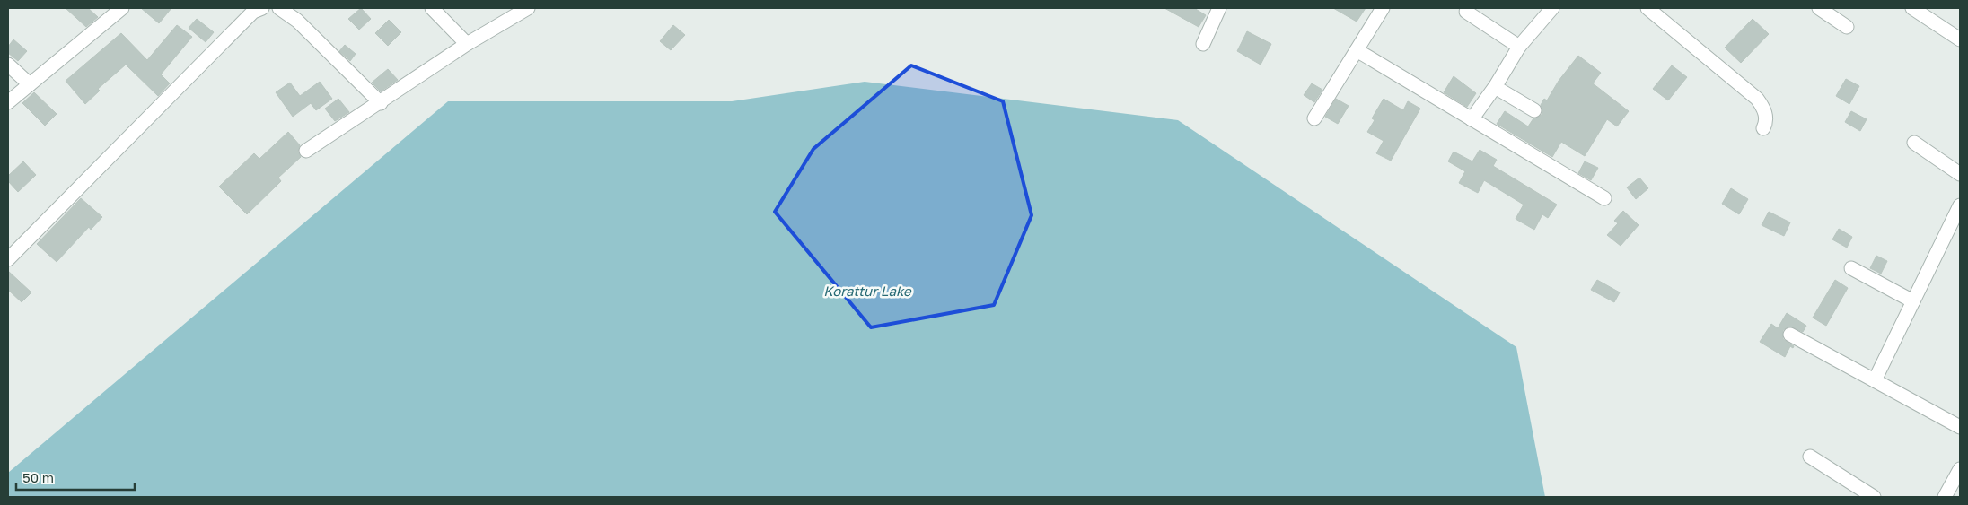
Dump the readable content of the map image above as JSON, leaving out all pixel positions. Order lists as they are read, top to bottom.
{
  "water": ["Korattur Lake"],
  "scale_bar": "50 m"
}
